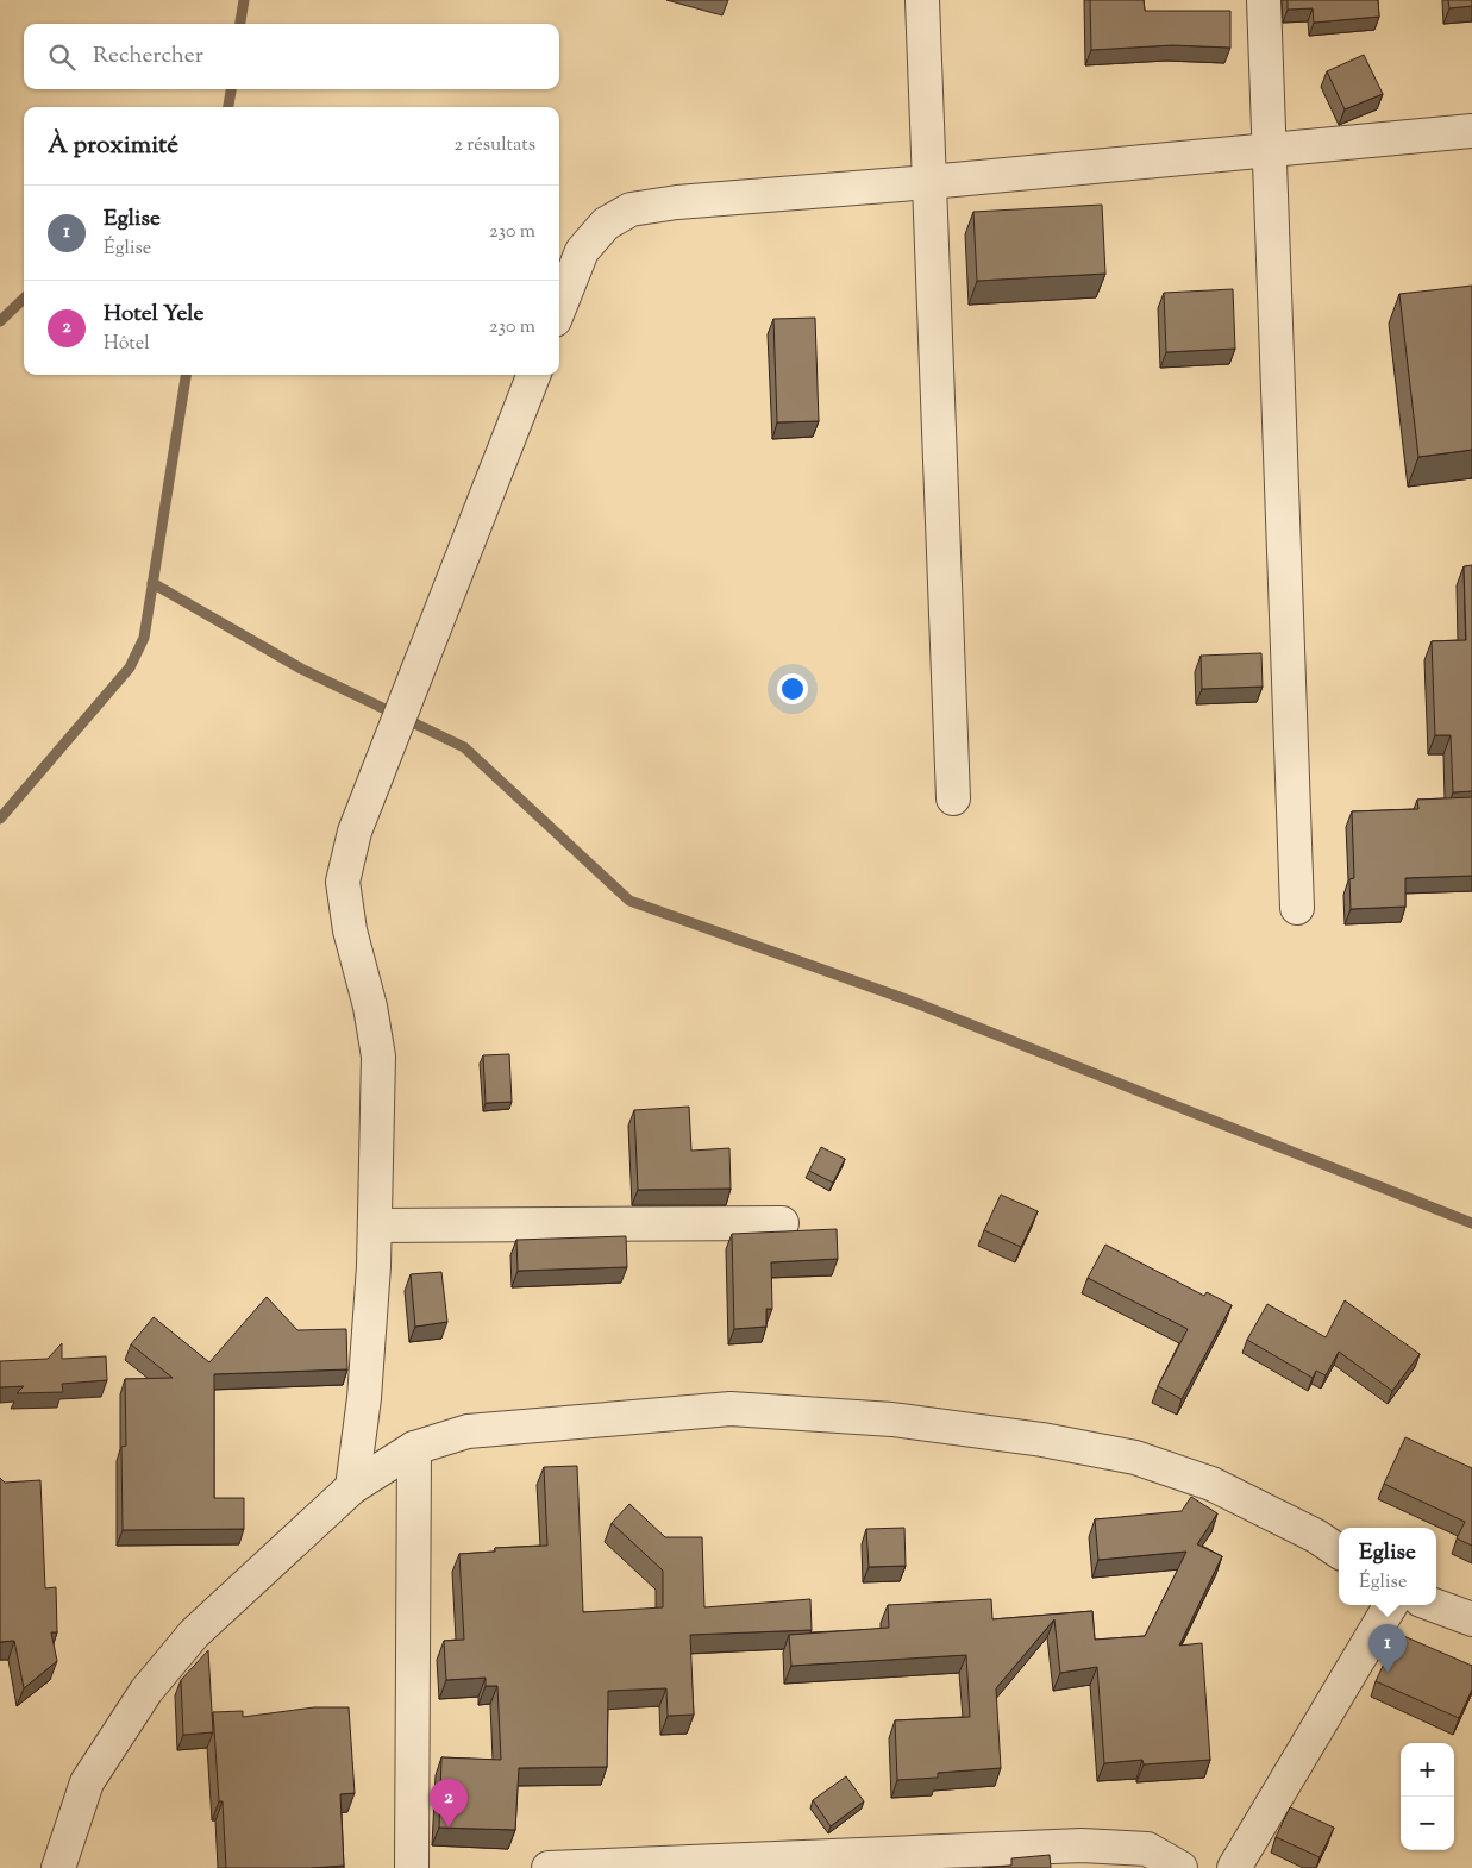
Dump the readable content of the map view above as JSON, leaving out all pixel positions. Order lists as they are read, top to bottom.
{
  "page": {
    "search": "Rechercher",
    "heading": ["À proximité", "2 résultats"],
    "list": [
      {
        "mark": "1",
        "name": "Eglise",
        "note": "Église",
        "value": "230 m"
      },
      {
        "mark": "2",
        "name": "Hotel Yele",
        "note": "Hôtel",
        "value": "230 m"
      }
    ],
    "popup": ["Eglise", "Église"],
    "pins": ["1", "2"],
    "map_buttons": ["+", "−"]
  }
}
